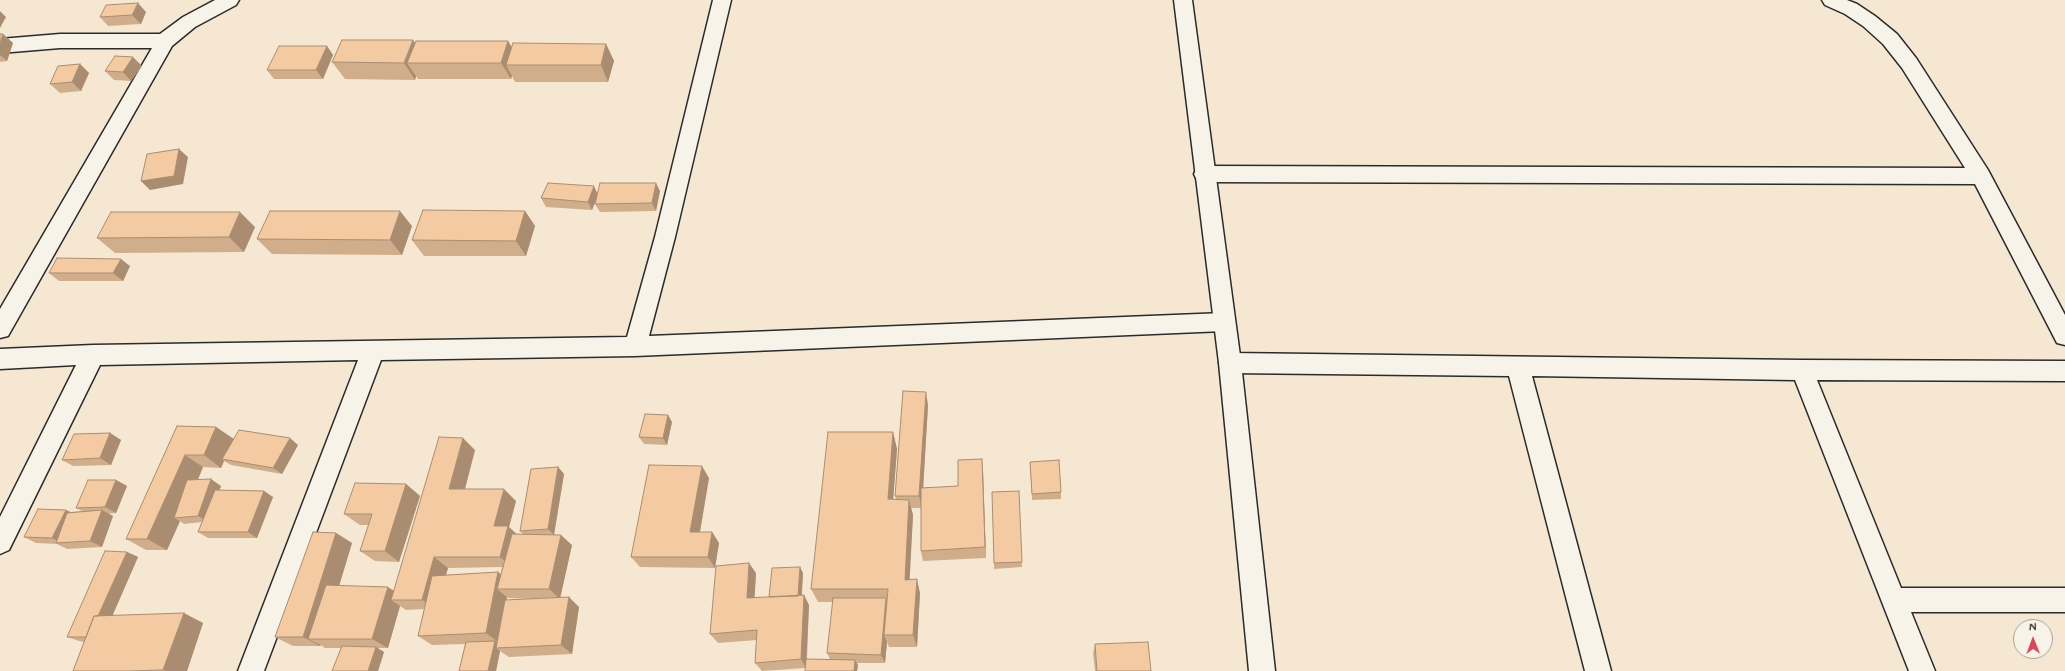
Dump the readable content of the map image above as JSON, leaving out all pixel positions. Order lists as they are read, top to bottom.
{
  "north": "top"
}
